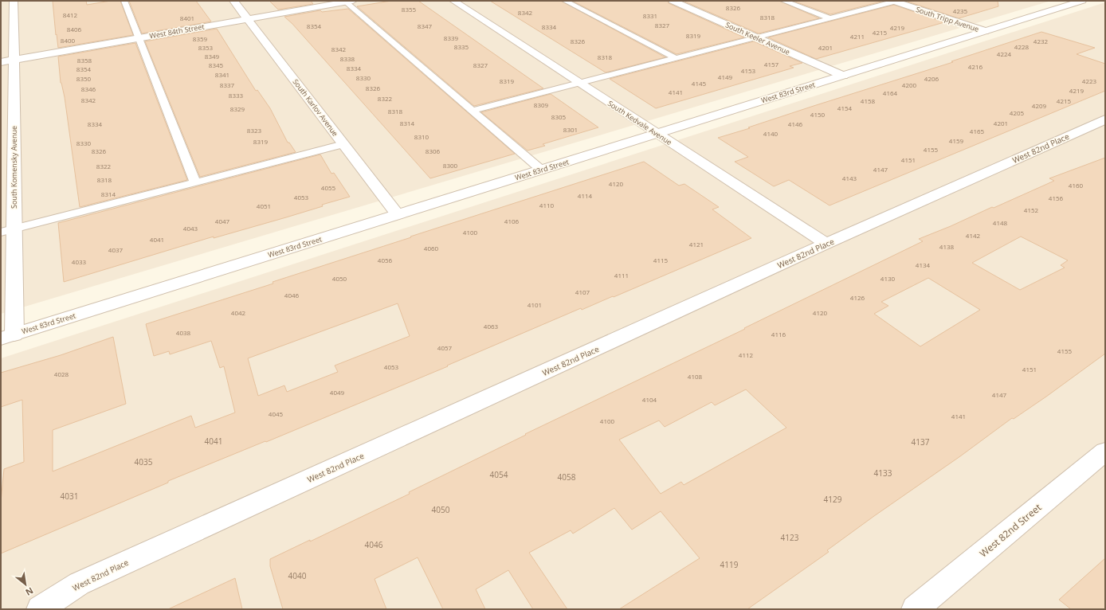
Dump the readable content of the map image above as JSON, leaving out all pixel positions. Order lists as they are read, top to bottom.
{
  "streets": {
    "street": [
      "South Tripp Avenue",
      "West 84th Street",
      "South Keeler Avenue",
      "West 83rd Street",
      "South Karlov Avenue",
      "South Kedvale Avenue",
      "West 82nd Place",
      "South Komensky Avenue",
      "West 82nd Street"
    ]
  },
  "crossings": [
    ["South Tripp Avenue", "West 83rd Street"],
    ["West 84th Street", "South Karlov Avenue"],
    ["West 84th Street", "South Komensky Avenue"],
    ["South Keeler Avenue", "West 83rd Street"],
    ["West 83rd Street", "South Karlov Avenue"],
    ["West 83rd Street", "South Kedvale Avenue"],
    ["West 83rd Street", "South Komensky Avenue"],
    ["South Kedvale Avenue", "West 82nd Place"]
  ],
  "house_numbers": [
    "8326",
    "8355",
    "4235",
    "8342",
    "8412",
    "8331",
    "8318",
    "8401",
    "8327",
    "8354",
    "8347",
    "8334",
    "4219",
    "8406",
    "4215",
    "8319",
    "4211",
    "8339",
    "8359",
    "8400",
    "8326",
    "4232",
    "8335",
    "4228",
    "8353",
    "4201",
    "8342",
    "4224",
    "8349",
    "8318",
    "8338",
    "8358",
    "4157",
    "8345",
    "8327",
    "4216",
    "8334",
    "8354",
    "4153",
    "8341",
    "4149",
    "8330",
    "8350",
    "4206",
    "8319",
    "4223",
    "4145",
    "8337",
    "4200",
    "8326",
    "8346",
    "4219",
    "4141",
    "4164",
    "8333",
    "8322",
    "8342",
    "4158",
    "4215",
    "8309",
    "4209",
    "4154",
    "8329",
    "8318",
    "4205",
    "4150",
    "8305",
    "8314",
    "4201",
    "8334",
    "4146",
    "8301",
    "8323",
    "4165",
    "4140",
    "8310",
    "4159",
    "8319",
    "8330",
    "4155",
    "8326",
    "8306",
    "4151",
    "8300",
    "8322",
    "4147",
    "4143",
    "8318",
    "4120",
    "4160",
    "4055",
    "8314",
    "4114",
    "4053",
    "4156",
    "4110",
    "4051",
    "4152",
    "4047",
    "4106",
    "4148",
    "4043",
    "4100",
    "4142",
    "4041",
    "4121",
    "4138",
    "4060",
    "4037",
    "4056",
    "4115",
    "4033",
    "4134",
    "4111",
    "4050",
    "4130",
    "4107",
    "4046",
    "4126",
    "4101",
    "4042",
    "4120",
    "4063",
    "4038",
    "4116",
    "4057",
    "4155",
    "4112",
    "4053",
    "4151",
    "4028",
    "4108",
    "4049",
    "4147",
    "4104",
    "4045",
    "4141",
    "4100",
    "4041",
    "4137",
    "4035",
    "4133",
    "4054",
    "4058",
    "4031",
    "4129",
    "4050",
    "4123",
    "4046",
    "4119",
    "4040"
  ],
  "north": "bottom right"
}
